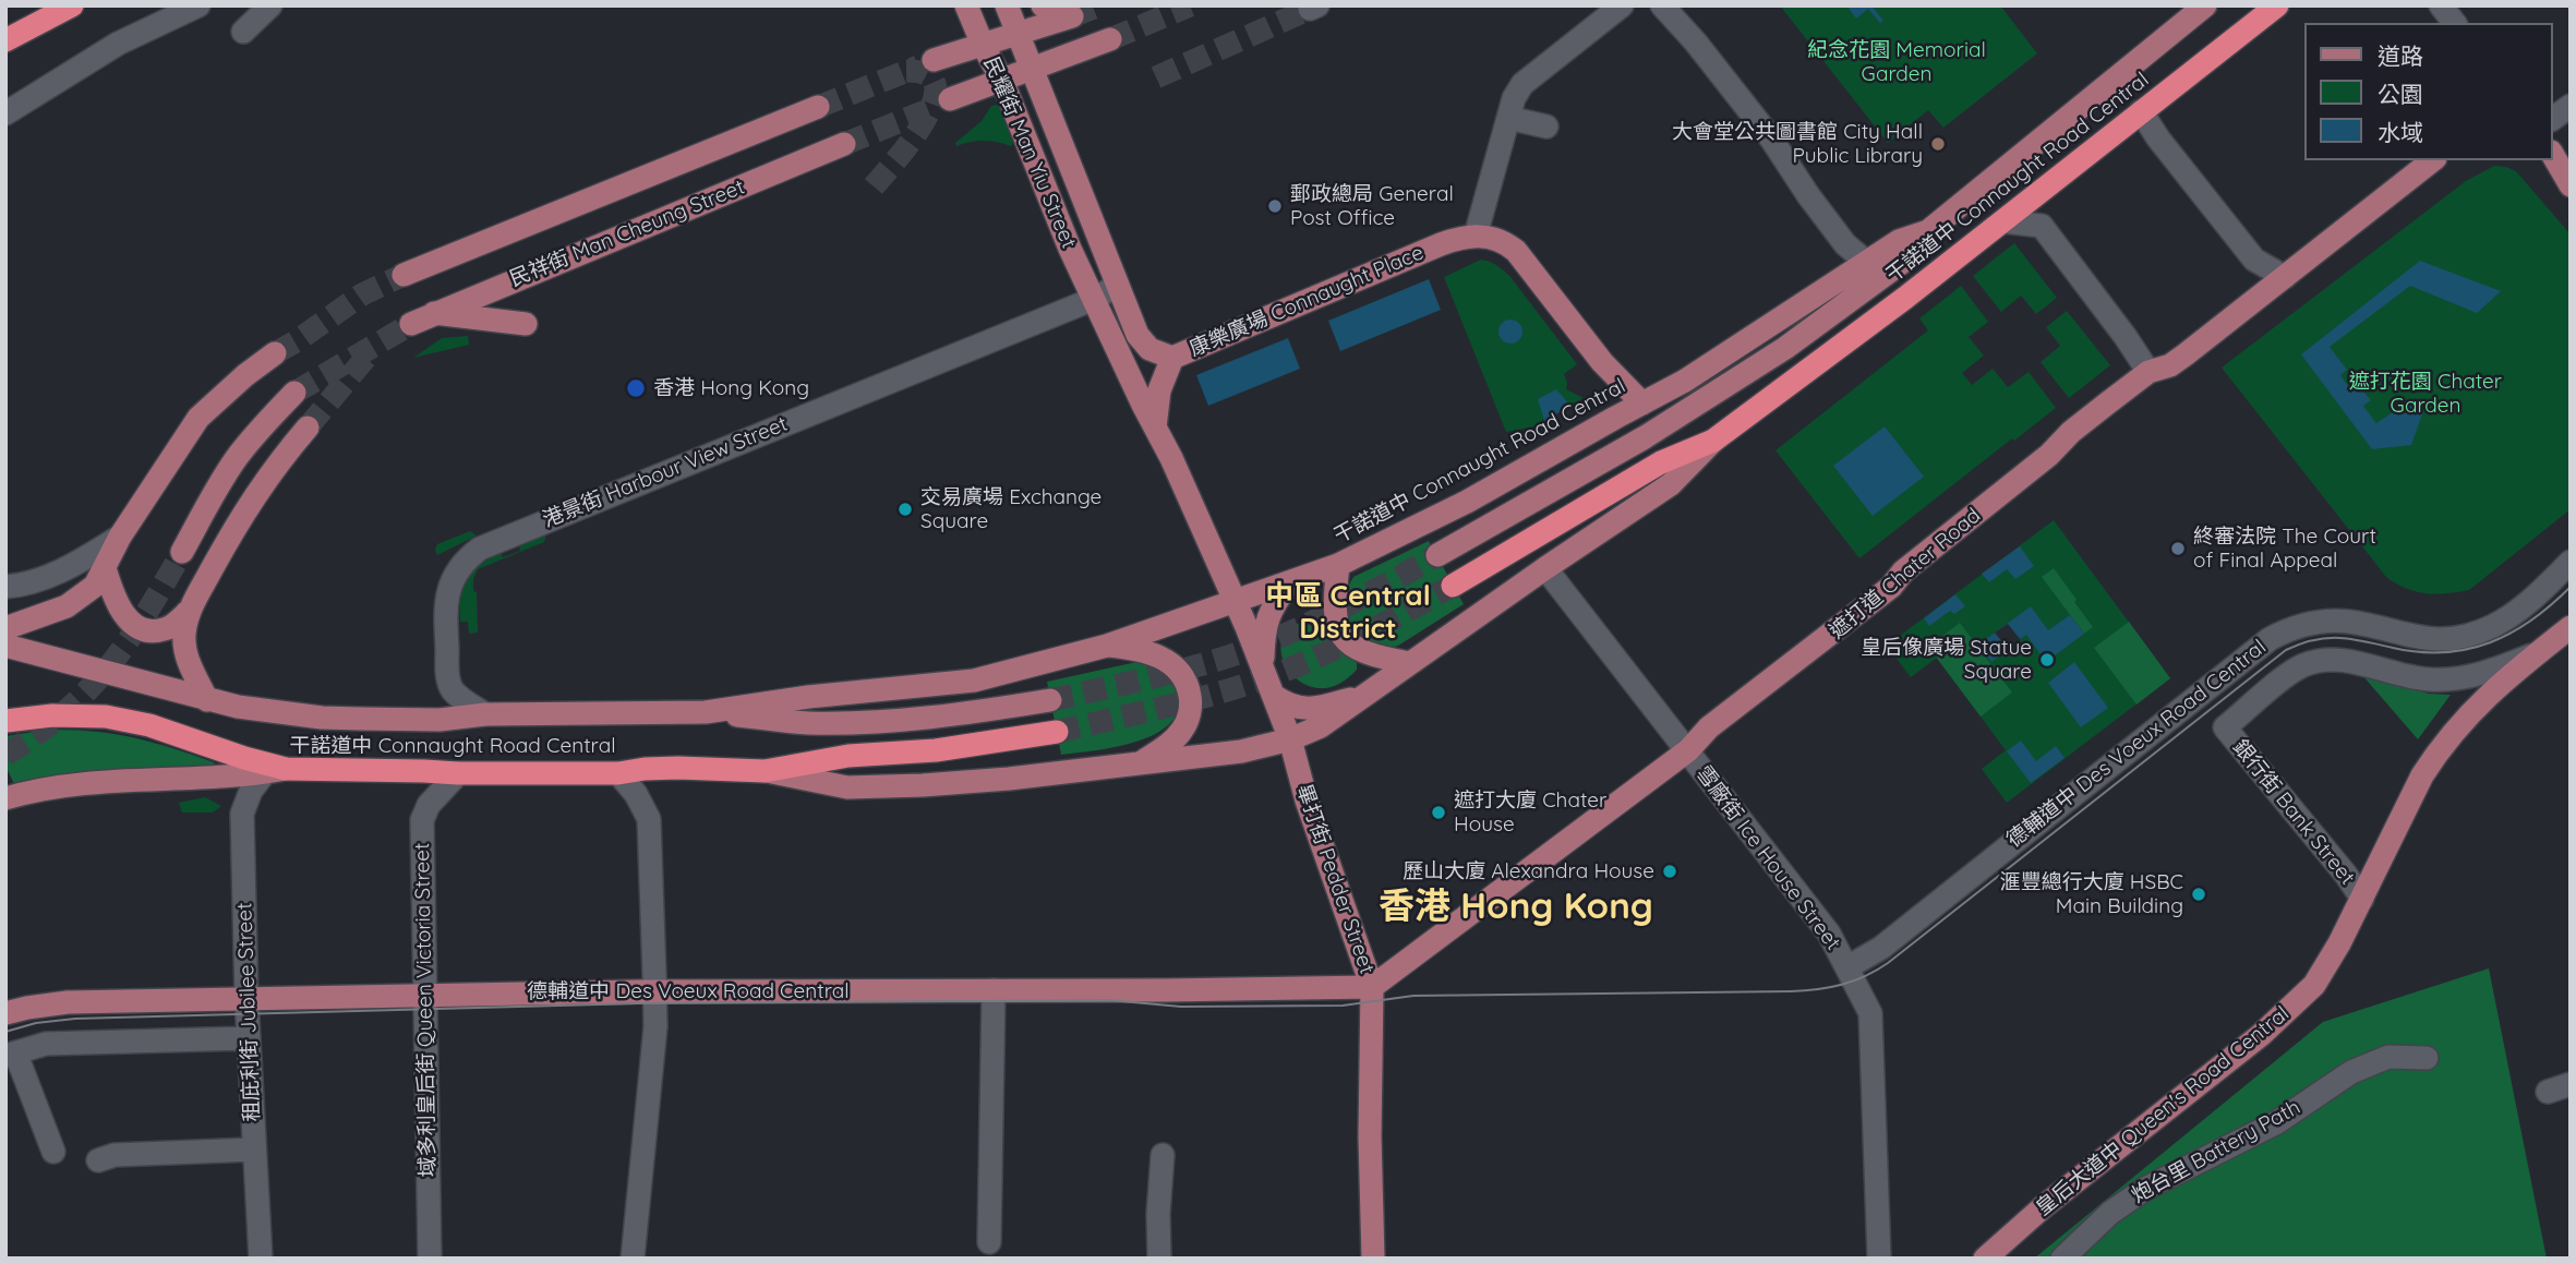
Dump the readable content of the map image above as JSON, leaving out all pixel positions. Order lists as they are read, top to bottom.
{
  "streets": {
    "highway": ["干諾道中 Connaught Road Central"],
    "main road": [
      "民耀街 Man Yiu Street",
      "民祥街 Man Cheung Street",
      "康樂廣場 Connaught Place",
      "遮打道 Chater Road",
      "德輔道中 Des Voeux Road Central",
      "畢打街 Pedder Street",
      "皇后大道中 Queen's Road Central"
    ],
    "street": [
      "港景街 Harbour View Street",
      "銀行街 Bank Street",
      "雪廠街 Ice House Street",
      "域多利皇后街 Queen Victoria Street",
      "租庇利街 Jubilee Street",
      "炮台里 Battery Path"
    ]
  },
  "crossings": [
    ["民耀街 Man Yiu Street", "康樂廣場 Connaught Place"],
    ["民耀街 Man Yiu Street", "港景街 Harbour View Street"],
    ["干諾道中 Connaught Road Central", "港景街 Harbour View Street"],
    ["干諾道中 Connaught Road Central", "雪廠街 Ice House Street"],
    ["干諾道中 Connaught Road Central", "畢打街 Pedder Street"],
    ["干諾道中 Connaught Road Central", "域多利皇后街 Queen Victoria Street"],
    ["干諾道中 Connaught Road Central", "租庇利街 Jubilee Street"],
    ["康樂廣場 Connaught Place", "港景街 Harbour View Street"],
    ["遮打道 Chater Road", "德輔道中 Des Voeux Road Central"],
    ["遮打道 Chater Road", "雪廠街 Ice House Street"],
    ["遮打道 Chater Road", "畢打街 Pedder Street"],
    ["德輔道中 Des Voeux Road Central", "銀行街 Bank Street"],
    ["德輔道中 Des Voeux Road Central", "雪廠街 Ice House Street"],
    ["德輔道中 Des Voeux Road Central", "畢打街 Pedder Street"],
    ["德輔道中 Des Voeux Road Central", "域多利皇后街 Queen Victoria Street"],
    ["德輔道中 Des Voeux Road Central", "租庇利街 Jubilee Street"],
    ["德輔道中 Des Voeux Road Central", "皇后大道中 Queen's Road Central"],
    ["銀行街 Bank Street", "皇后大道中 Queen's Road Central"]
  ],
  "districts": ["中區 Central District", "香港 Hong Kong"],
  "parks": ["紀念花園 Memorial Garden", "遮打花園 Chater Garden"],
  "places": [
    "大會堂公共圖書館 City Hall Public Library",
    "郵政總局 General Post Office",
    "香港 Hong Kong",
    "交易廣場 Exchange Square",
    "終審法院 The Court of Final Appeal",
    "皇后像廣場 Statue Square",
    "遮打大廈 Chater House",
    "歷山大廈 Alexandra House",
    "滙豐總行大廈 HSBC Main Building"
  ],
  "legend": ["道路", "公園", "水域"]
}
